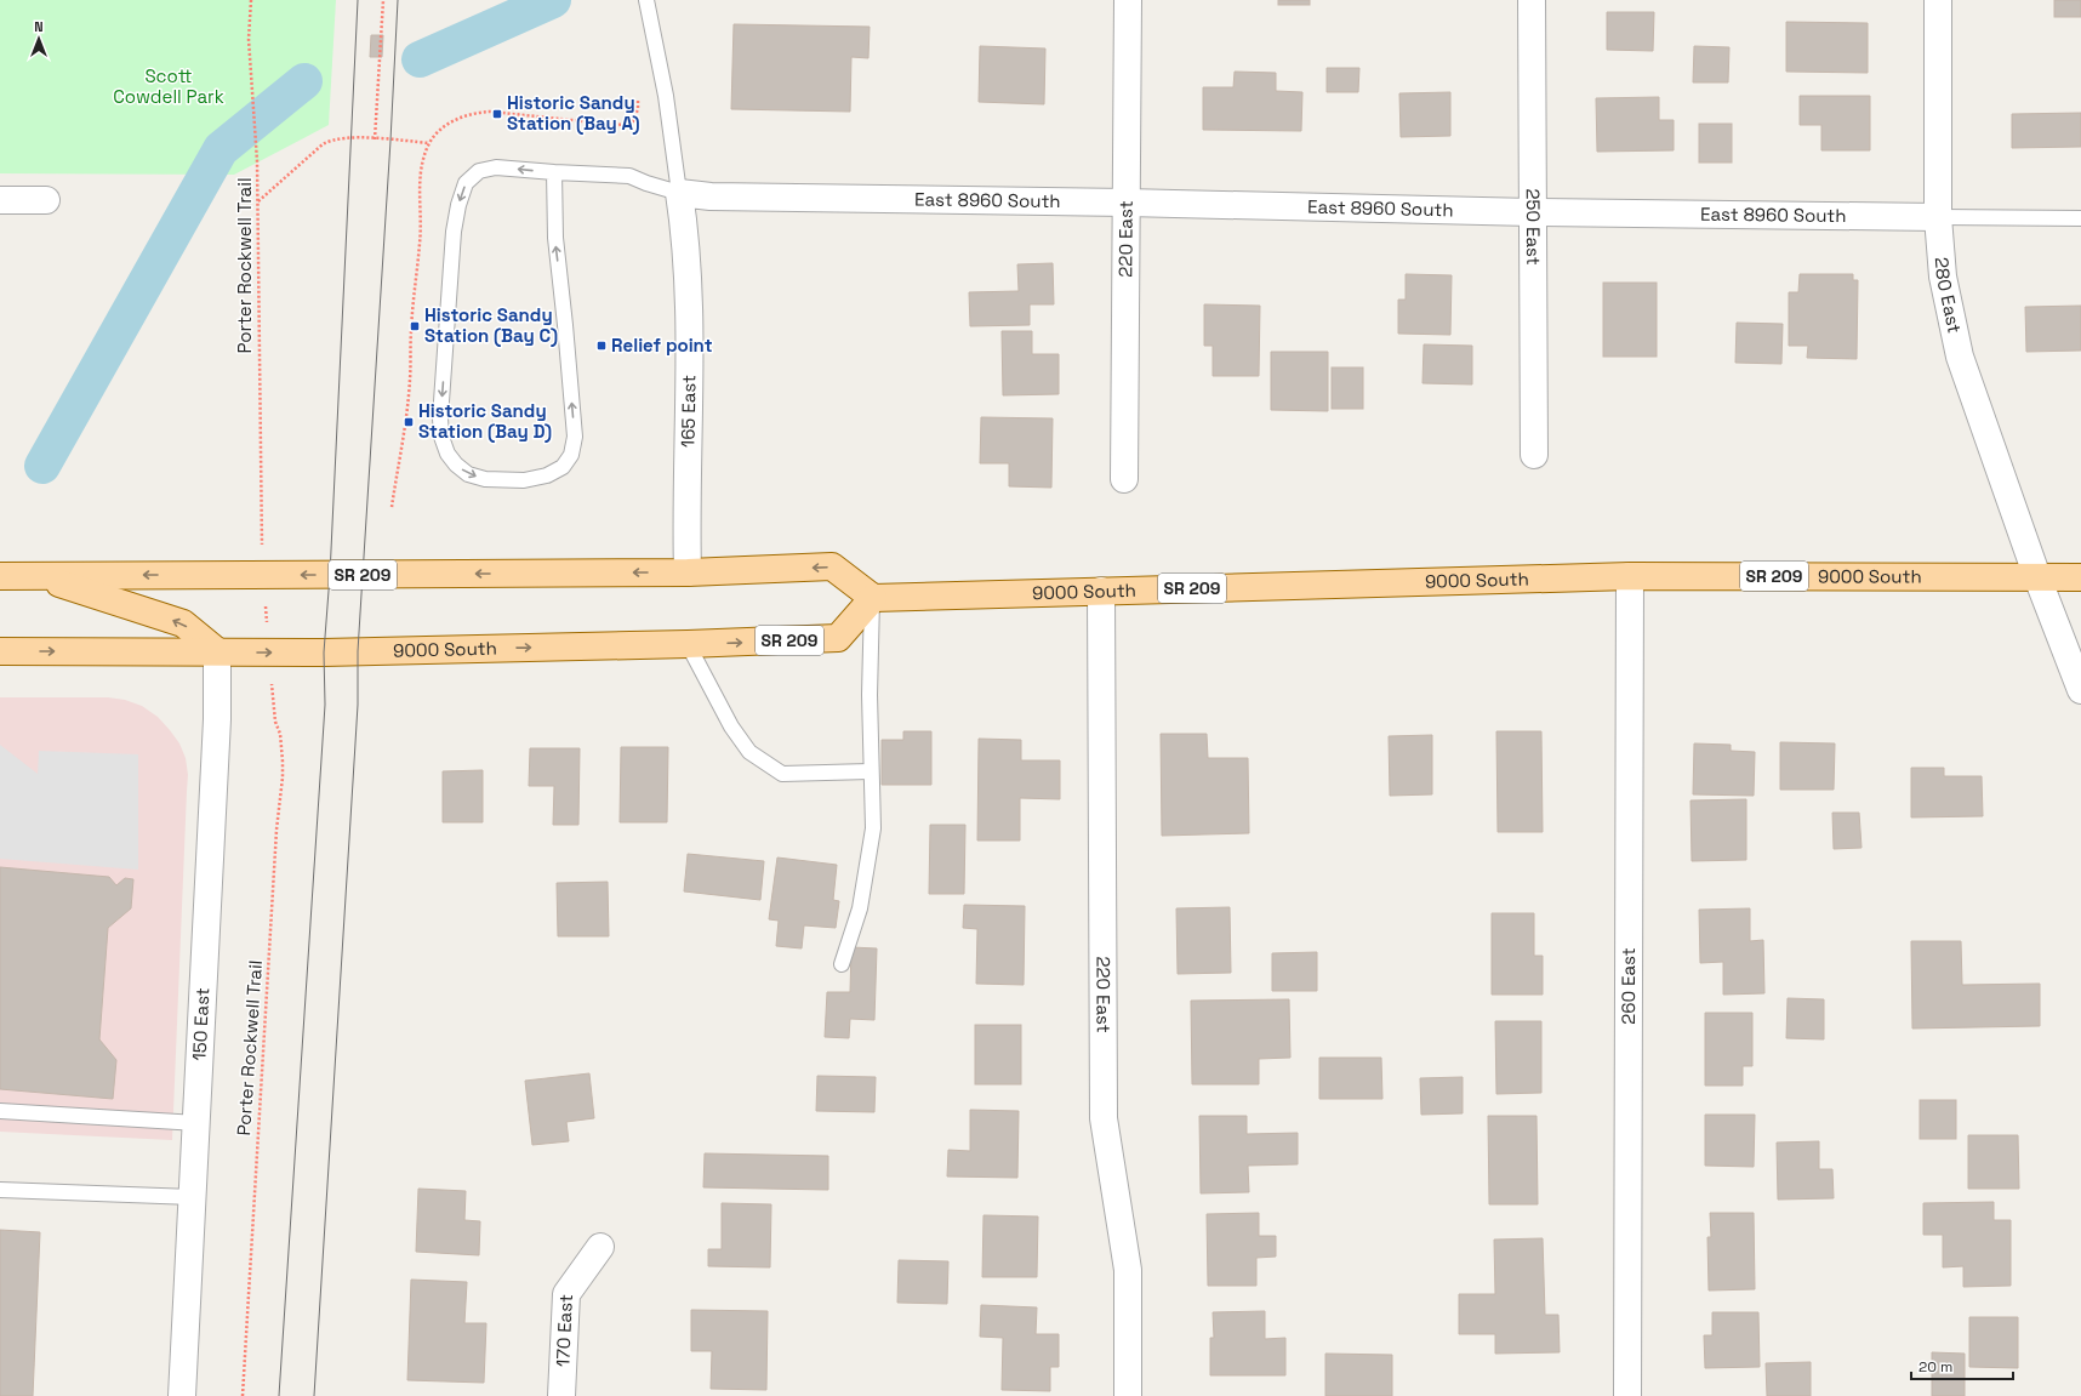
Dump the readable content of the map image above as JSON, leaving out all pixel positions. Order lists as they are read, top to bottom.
{
  "streets": {
    "main road": ["SR 209", "9000 South"],
    "street": [
      "East 8960 South",
      "250 East",
      "220 East",
      "280 East",
      "165 East",
      "260 East",
      "150 East",
      "170 East"
    ],
    "path": ["Porter Rockwell Trail"]
  },
  "crossings": [
    ["East 8960 South", "250 East"],
    ["East 8960 South", "220 East"],
    ["East 8960 South", "280 East"],
    ["East 8960 South", "165 East"],
    ["220 East", "9000 South"],
    ["Porter Rockwell Trail", "SR 209"],
    ["Porter Rockwell Trail", "9000 South"],
    ["280 East", "9000 South"],
    ["165 East", "SR 209"],
    ["SR 209", "9000 South"],
    ["9000 South", "260 East"],
    ["9000 South", "150 East"]
  ],
  "parks": ["Scott Cowdell Park"],
  "places": {
    "transit": [
      "Historic Sandy Station (Bay A)",
      "Historic Sandy Station (Bay C)",
      "Relief point",
      "Historic Sandy Station (Bay D)"
    ]
  },
  "scale_bar": "20 m",
  "north": "top"
}
